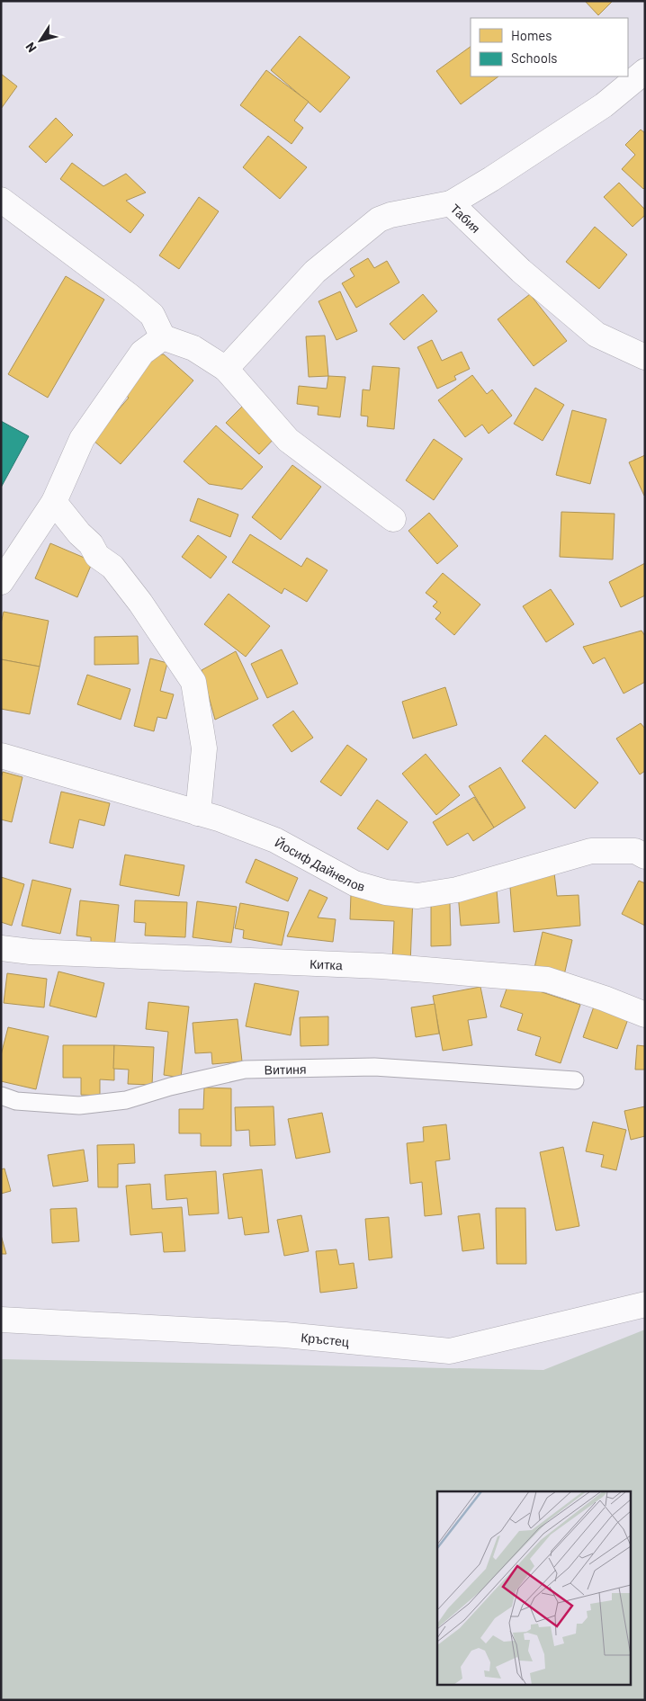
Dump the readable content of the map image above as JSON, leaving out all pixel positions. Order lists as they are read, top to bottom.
{
  "streets": {
    "street": [
      "Табия",
      "Йосиф Дайнелов",
      "Китка",
      "Кръстец"
    ],
    "lane": ["Витиня"]
  },
  "legend": ["Homes", "Schools"],
  "north": "bottom left"
}
